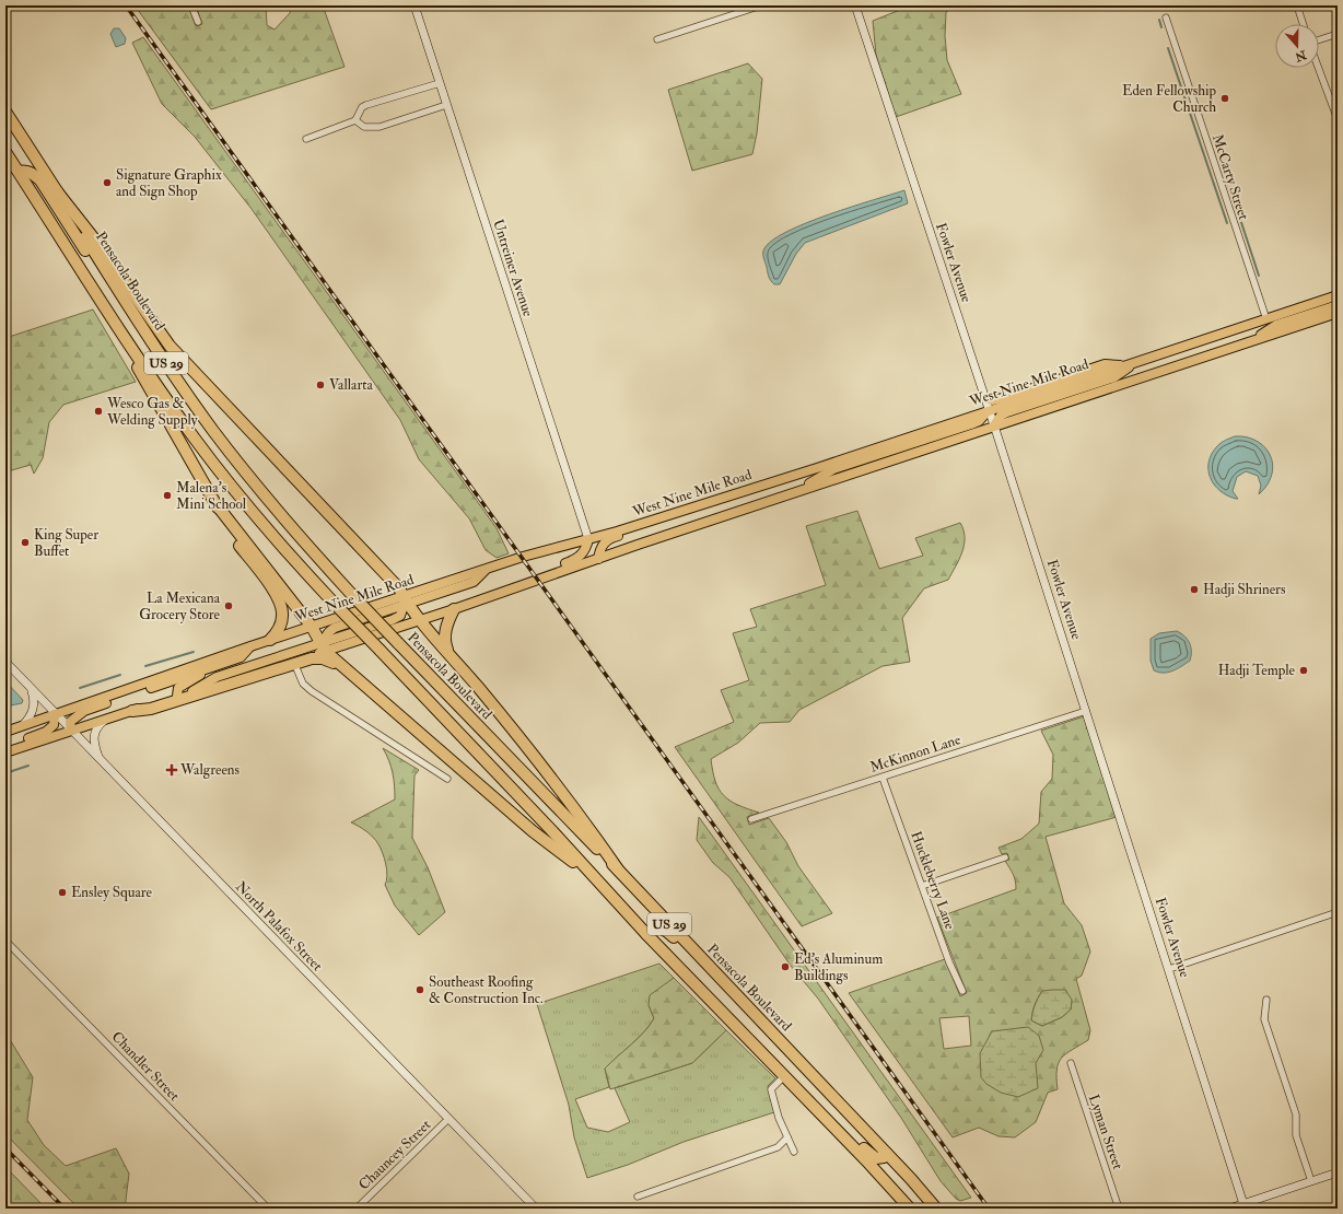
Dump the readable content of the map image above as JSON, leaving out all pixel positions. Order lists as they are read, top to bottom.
{
  "streets": {
    "highway": ["Pensacola Boulevard", "US 29"],
    "main road": ["West Nine Mile Road"],
    "street": [
      "McCarty Street",
      "Fowler Avenue",
      "Untreiner Avenue",
      "McKinnon Lane",
      "Huckleberry Lane",
      "North Palafox Street",
      "Chandler Street",
      "Lyman Street",
      "Chauncey Street"
    ]
  },
  "crossings": [
    ["McCarty Street", "West Nine Mile Road"],
    ["Fowler Avenue", "West Nine Mile Road"],
    ["Fowler Avenue", "McKinnon Lane"],
    ["Untreiner Avenue", "West Nine Mile Road"],
    ["West Nine Mile Road", "North Palafox Street"],
    ["McKinnon Lane", "Huckleberry Lane"],
    ["North Palafox Street", "Chauncey Street"]
  ],
  "places": {
    "other": [
      "Eden Fellowship Church",
      "Signature Graphix and Sign Shop",
      "Vallarta",
      "Wesco Gas & Welding Supply",
      "Malena's Mini School",
      "King Super Buffet",
      "Hadji Shriners",
      "La Mexicana Grocery Store",
      "Hadji Temple",
      "Ensley Square",
      "Ed's Aluminum Buildings",
      "Southeast Roofing & Construction Inc."
    ],
    "health": ["Walgreens"]
  },
  "north": "bottom"
}
